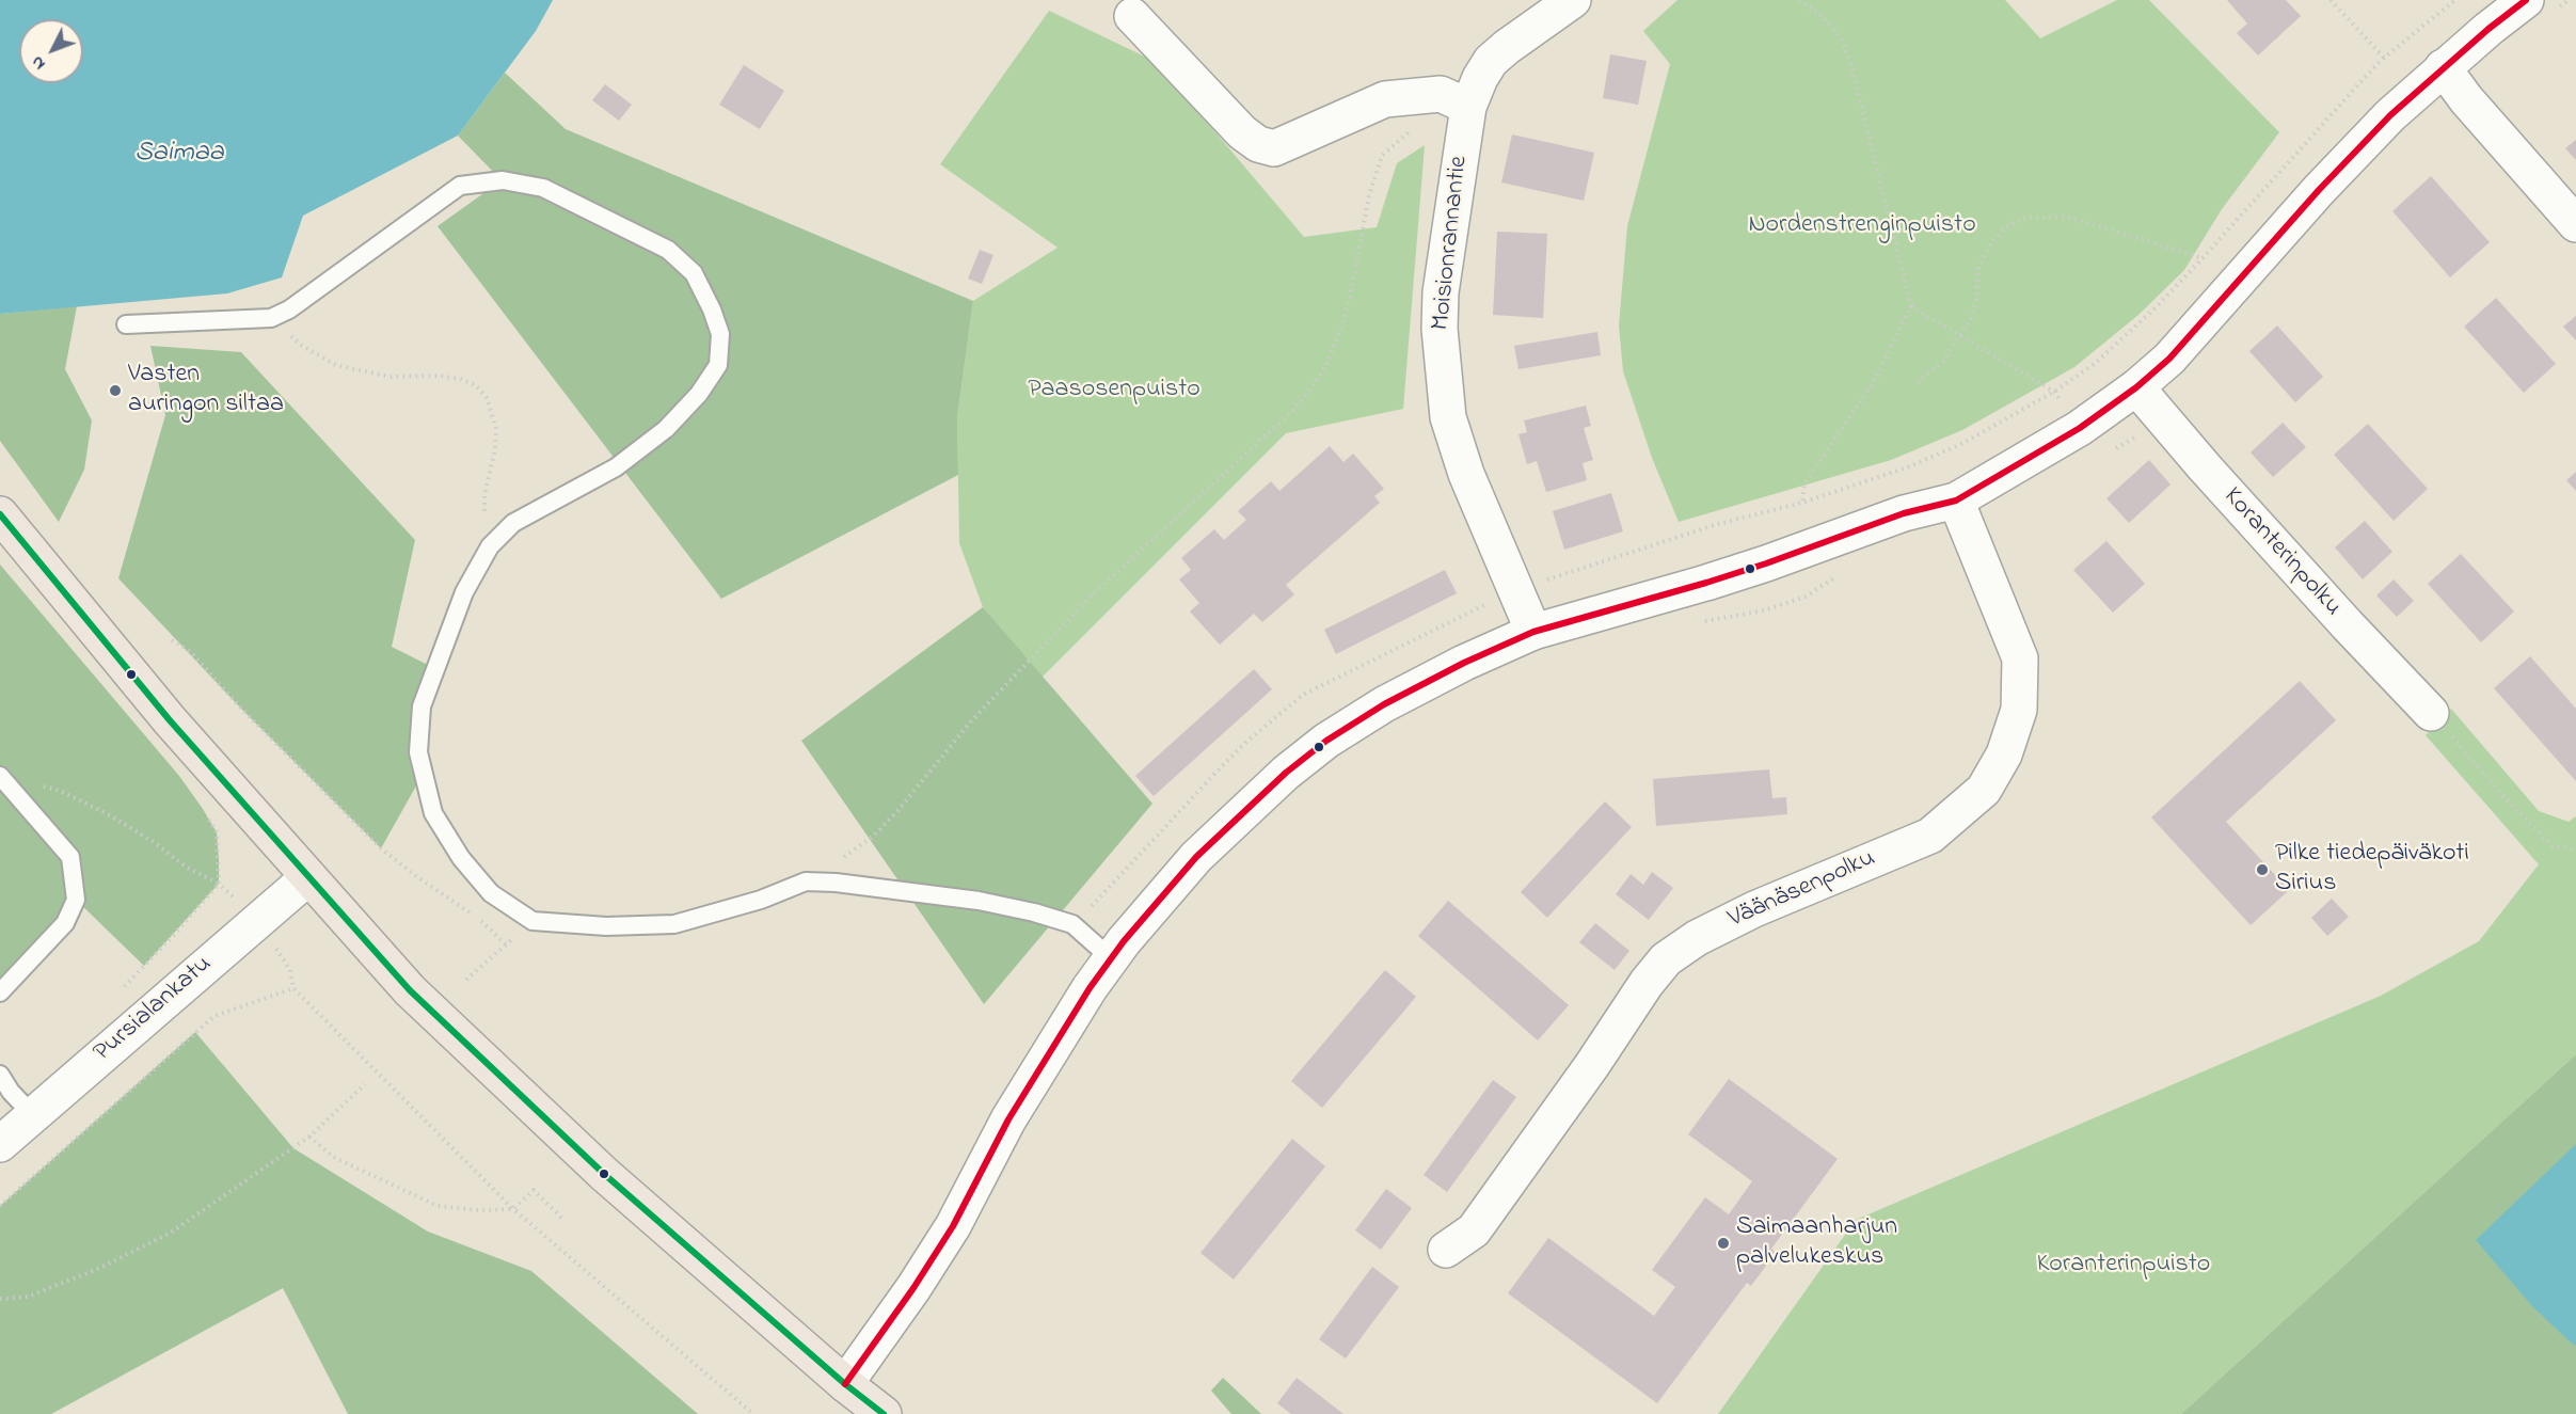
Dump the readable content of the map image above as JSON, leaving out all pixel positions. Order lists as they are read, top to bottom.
{
  "streets": {
    "street": [
      "Moisionrannantie",
      "Koranterinpolku",
      "Väänäsenpolku",
      "Pursialankatu"
    ]
  },
  "water": ["Saimaa"],
  "parks": ["Nordenstrenginpuisto", "Paasosenpuisto", "Koranterinpuisto"],
  "places": ["Vasten auringon siltaa", "Pilke tiedepäiväkoti Sirius", "Saimaanharjun palvelukeskus"],
  "north": "bottom left"
}
